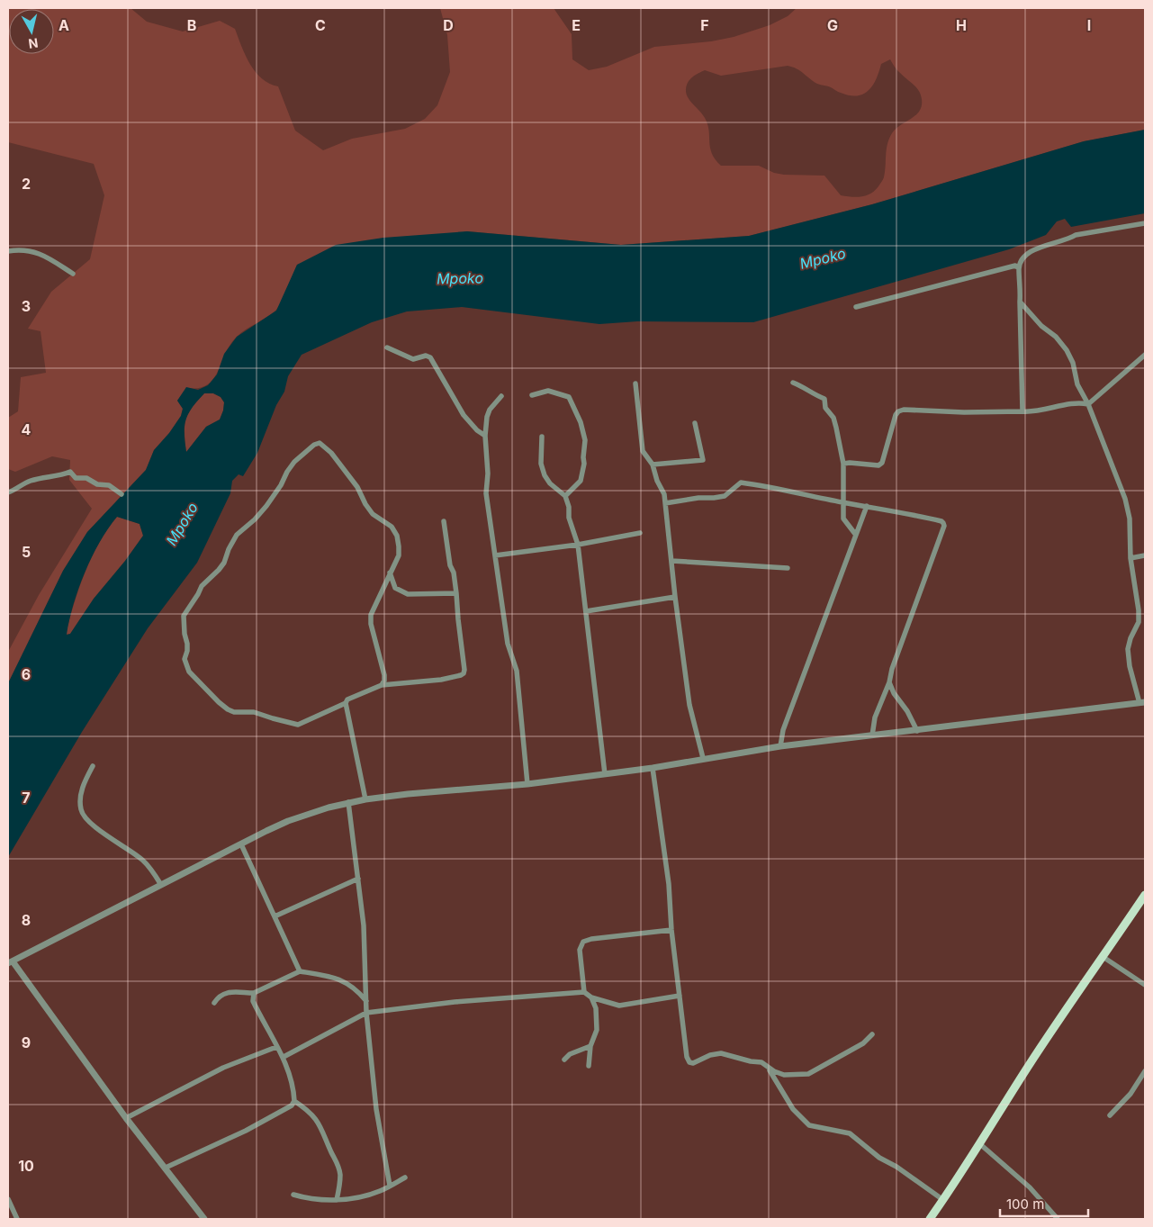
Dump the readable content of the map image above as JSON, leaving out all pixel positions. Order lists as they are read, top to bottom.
{
  "water": ["Mpoko"],
  "scale_bar": "100 m",
  "north": "bottom",
  "grid": {
    "columns": [
      "A",
      "B",
      "C",
      "D",
      "E",
      "F",
      "G",
      "H",
      "I"
    ],
    "rows": [
      "2",
      "3",
      "4",
      "5",
      "6",
      "7",
      "8",
      "9",
      "10"
    ]
  }
}
